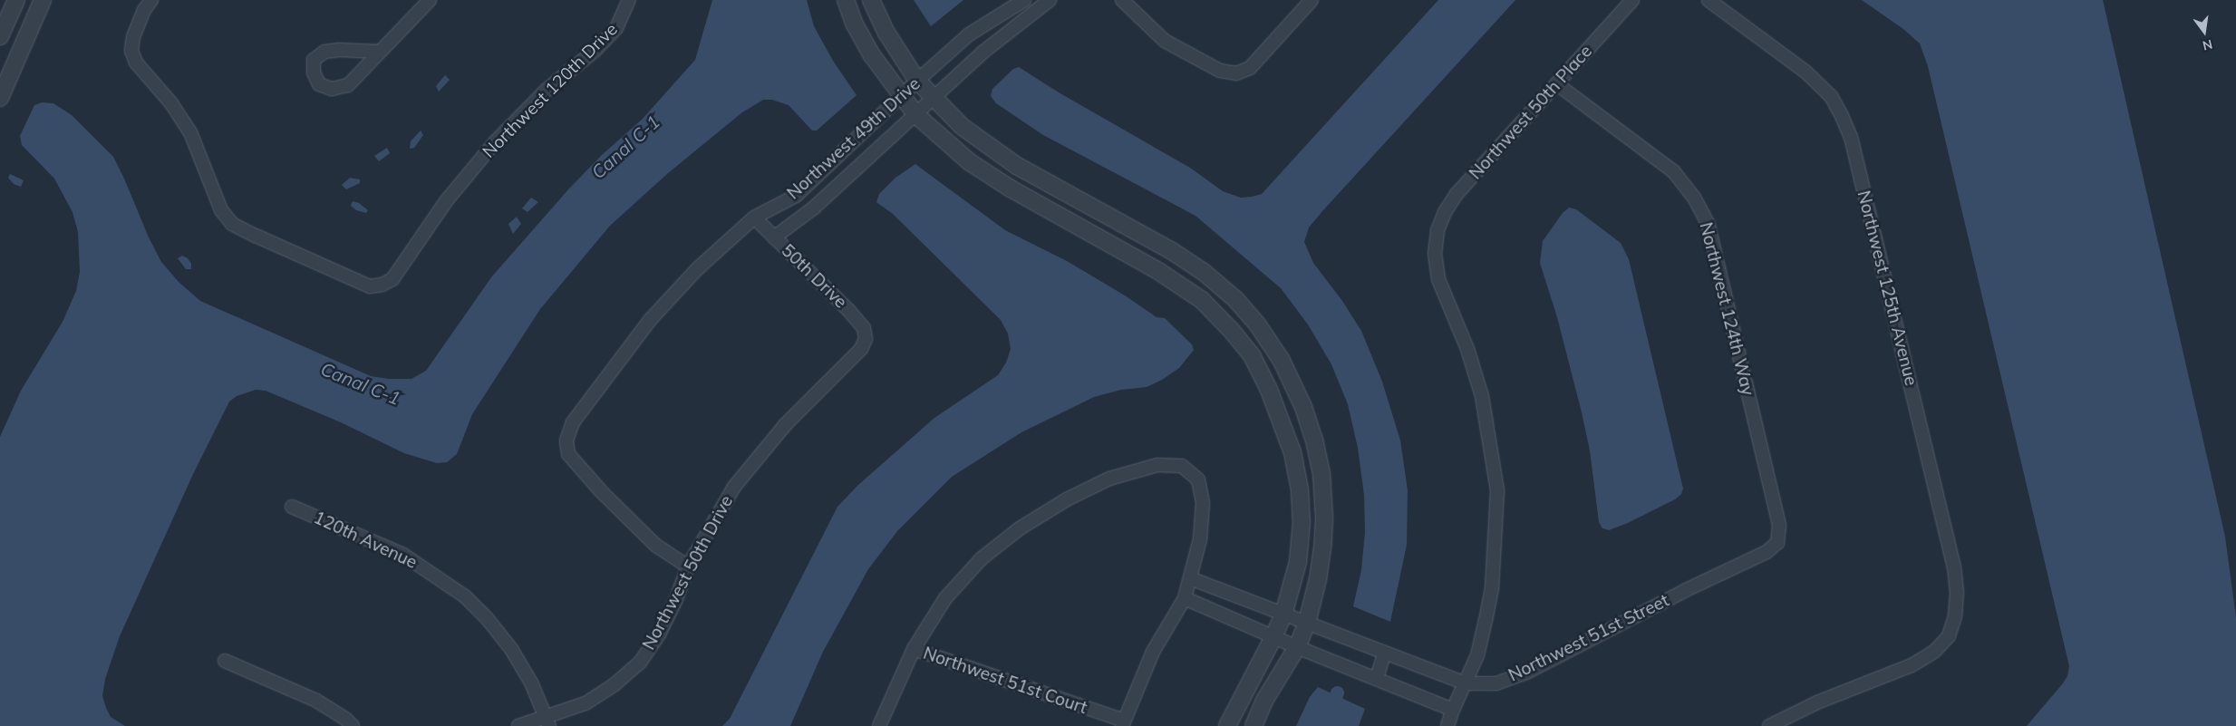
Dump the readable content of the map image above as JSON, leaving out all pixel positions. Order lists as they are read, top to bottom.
{
  "streets": {
    "street": [
      "Northwest 120th Drive",
      "Northwest 50th Place",
      "Northwest 49th Drive",
      "50th Drive",
      "Northwest 125th Avenue",
      "Northwest 124th Way",
      "120th Avenue",
      "Northwest 50th Drive",
      "Northwest 51st Street",
      "Northwest 51st Court"
    ]
  },
  "crossings": [
    ["Northwest 50th Place", "Northwest 124th Way"],
    ["Northwest 50th Place", "Northwest 51st Street"],
    ["Northwest 49th Drive", "50th Drive"],
    ["Northwest 49th Drive", "Northwest 50th Drive"],
    ["50th Drive", "Northwest 50th Drive"],
    ["Northwest 124th Way", "Northwest 51st Street"],
    ["120th Avenue", "Northwest 50th Drive"]
  ],
  "water": ["Canal C-1"],
  "north": "bottom"
}
